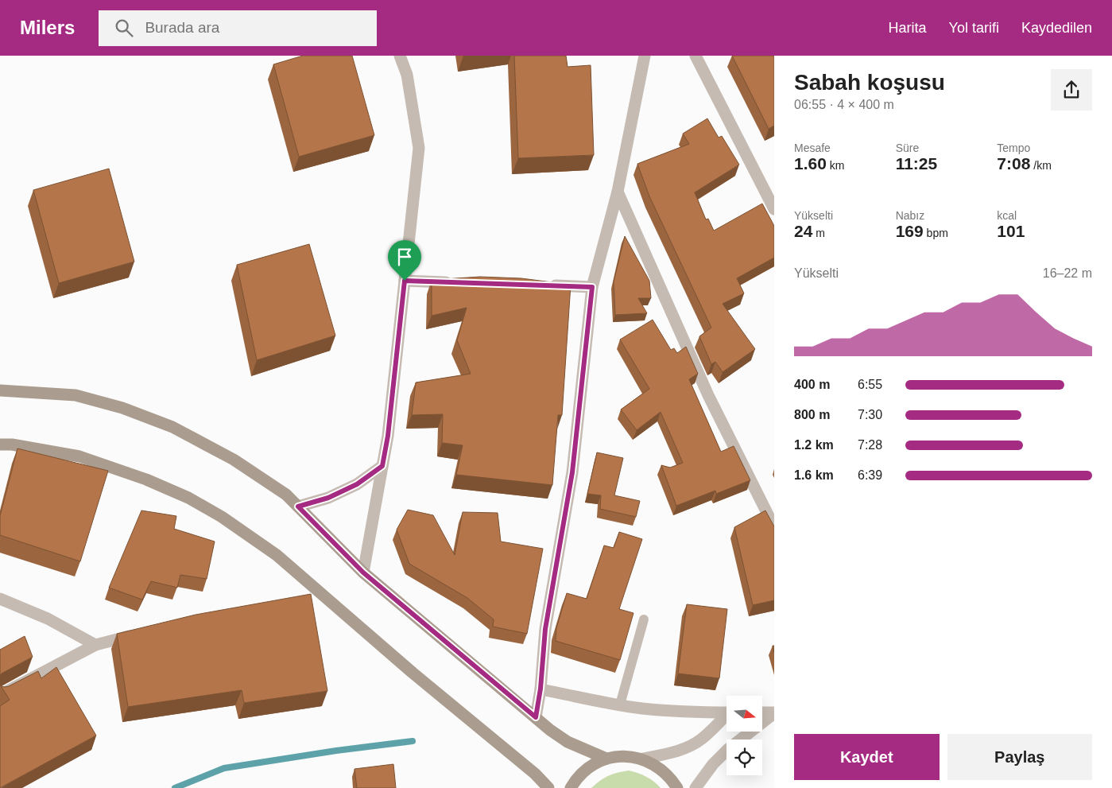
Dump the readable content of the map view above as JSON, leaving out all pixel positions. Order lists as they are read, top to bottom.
{
  "north": "right",
  "page": {
    "header": "Milers",
    "search": "Burada ara",
    "nav": ["Harita", "Yol tarifi", "Kaydedilen"],
    "heading": ["Sabah koşusu", "06:55 · 4 × 400 m"],
    "stats": [
      ["Mesafe", "1.60 km"],
      ["Süre", "11:25"],
      ["Tempo", "7:08 /km"],
      ["Yükselti", "24 m"],
      ["Nabız", "169 bpm"],
      ["kcal", "101"]
    ],
    "chart": ["Yükselti", "16–22 m"],
    "list": [
      {
        "name": "400 m",
        "note": "6:55"
      },
      {
        "name": "800 m",
        "note": "7:30"
      },
      {
        "name": "1.2 km",
        "note": "7:28"
      },
      {
        "name": "1.6 km",
        "note": "6:39"
      }
    ],
    "buttons": ["Kaydet", "Paylaş"]
  }
}
